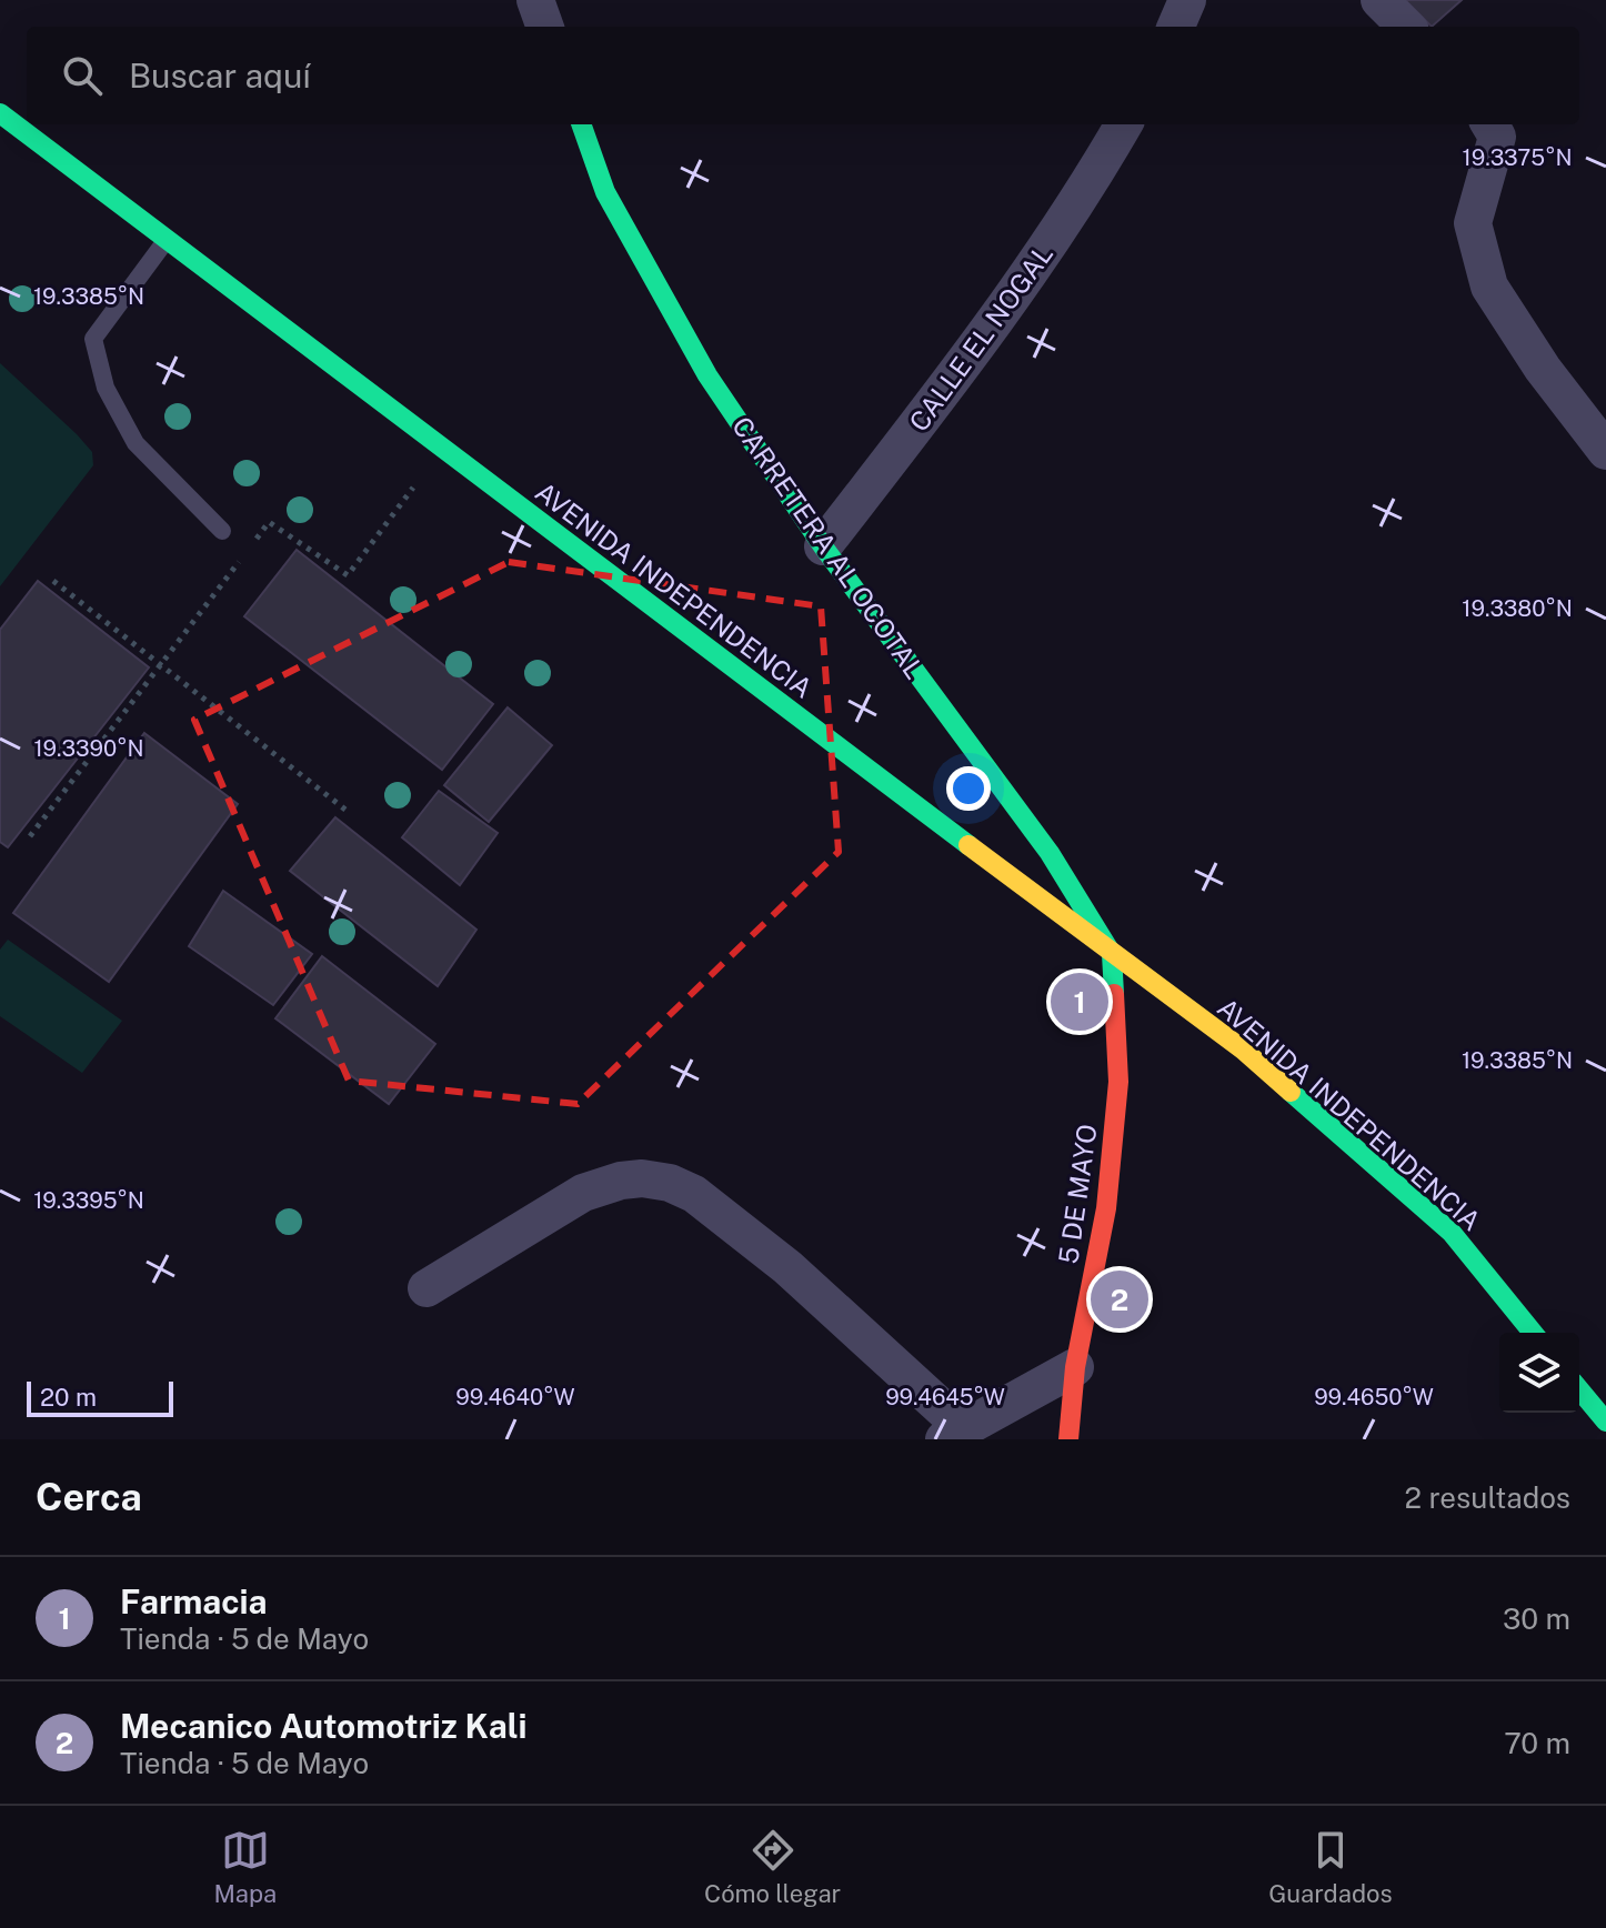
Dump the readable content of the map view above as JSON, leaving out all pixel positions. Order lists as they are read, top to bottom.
{
  "streets": {
    "street": [
      "CALLE EL NOGAL",
      "CARRETERA AL OCOTAL",
      "AVENIDA INDEPENDENCIA",
      "5 DE MAYO"
    ]
  },
  "crossings": [
    ["CALLE EL NOGAL", "CARRETERA AL OCOTAL"],
    ["CARRETERA AL OCOTAL", "AVENIDA INDEPENDENCIA"],
    ["CARRETERA AL OCOTAL", "5 DE MAYO"],
    ["AVENIDA INDEPENDENCIA", "5 DE MAYO"]
  ],
  "scale_bar": "20 m",
  "page": {
    "search": "Buscar aquí",
    "pins": ["1", "2"],
    "scale": "20 m",
    "heading": ["Cerca", "2 resultados"],
    "list": [
      {
        "mark": "1",
        "name": "Farmacia",
        "note": "Tienda · 5 de Mayo",
        "value": "30 m"
      },
      {
        "mark": "2",
        "name": "Mecanico Automotriz Kali",
        "note": "Tienda · 5 de Mayo",
        "value": "70 m"
      }
    ],
    "nav": ["Mapa", "Cómo llegar", "Guardados"]
  },
  "coordinates": [
    "19.3375°N",
    "19.3385°N",
    "19.3380°N",
    "19.3390°N",
    "19.3395°N",
    "99.4640°W",
    "99.4645°W",
    "99.4650°W"
  ]
}
